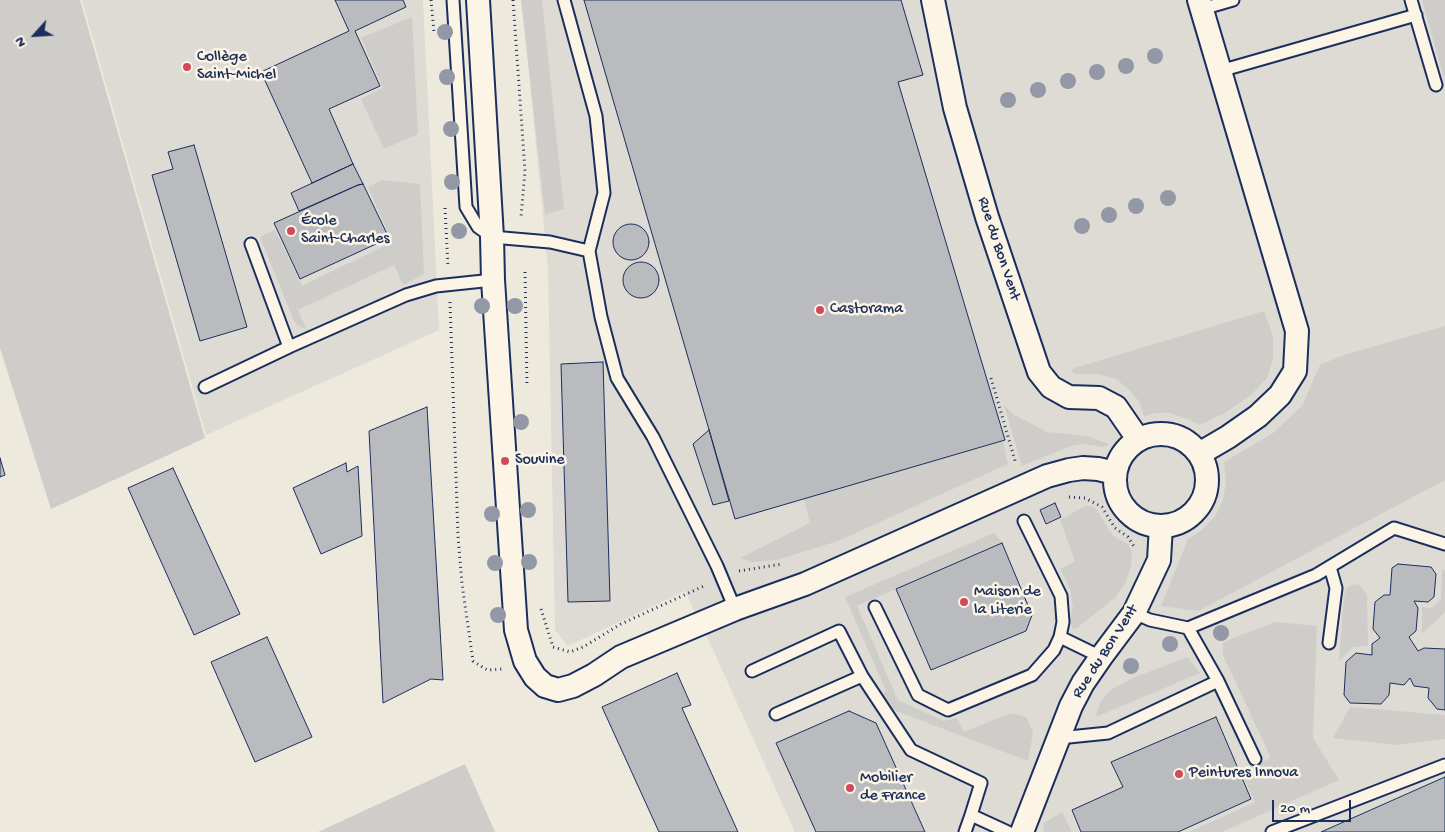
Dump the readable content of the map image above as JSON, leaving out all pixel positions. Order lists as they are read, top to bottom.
{
  "streets": {
    "street": ["Rue du Bon Vent"]
  },
  "places": [
    "Collège Saint-Michel",
    "École Saint-Charles",
    "Castorama",
    "Souvine",
    "Maison de la Literie",
    "Peintures Innova",
    "Mobilier de France"
  ],
  "scale_bar": "20 m",
  "north": "bottom left"
}
